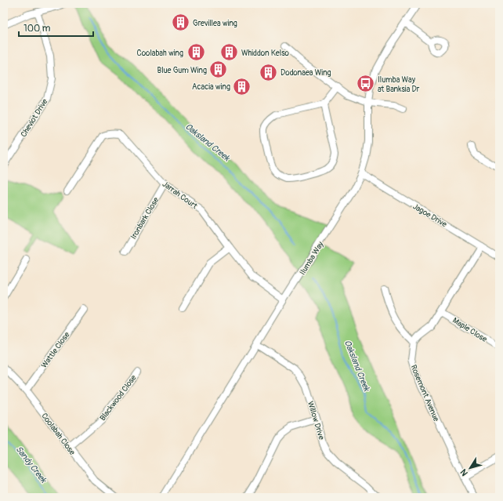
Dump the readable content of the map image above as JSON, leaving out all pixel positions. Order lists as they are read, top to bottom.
{
  "streets": {
    "street": [
      "Cheviot Drive",
      "Jarrah Court",
      "Jagoe Drive",
      "Ironbark Close",
      "Ilumba Way",
      "Maple Close",
      "Wattle Close",
      "Rosemont Avenue",
      "Blackwood Close",
      "Willow Drive",
      "Coolabah Close"
    ]
  },
  "crossings": [
    ["Jarrah Court", "Ironbark Close"],
    ["Jarrah Court", "Ilumba Way"],
    ["Jagoe Drive", "Ilumba Way"],
    ["Ilumba Way", "Willow Drive"],
    ["Wattle Close", "Coolabah Close"],
    ["Blackwood Close", "Coolabah Close"]
  ],
  "water": ["Oaksland Creek", "Sandy Creek"],
  "places": {
    "building": [
      "Grevillea wing",
      "Coolabah wing",
      "Whiddon Kelso",
      "Blue Gum Wing",
      "Dodonaea Wing",
      "Acacia wing"
    ],
    "bus stop": ["Ilumba Way at Banksia Dr"]
  },
  "scale_bar": "100 m",
  "north": "bottom left"
}
